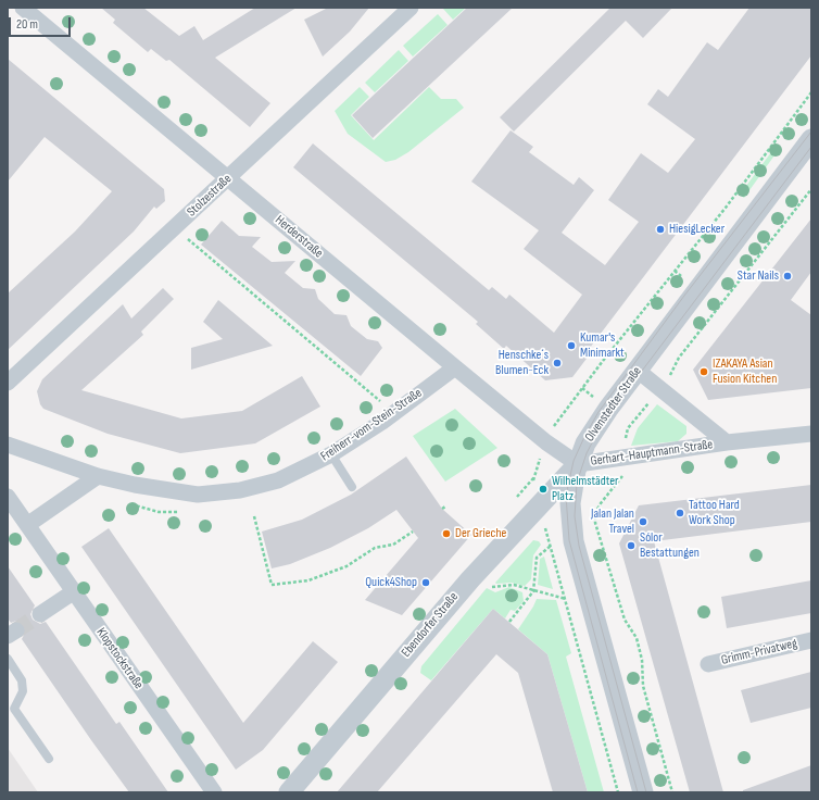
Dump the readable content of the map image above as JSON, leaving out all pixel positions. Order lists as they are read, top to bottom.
{
  "streets": {
    "street": [
      "Stolzestraße",
      "Herderstraße",
      "Olvenstedter Straße",
      "Freiherr-vom-Stein-Straße",
      "Gerhart-Hauptmann-Straße",
      "Ebendorfer Straße",
      "Grimm-Privatweg",
      "Klopstockstraße"
    ]
  },
  "crossings": [
    ["Stolzestraße", "Herderstraße"],
    ["Herderstraße", "Olvenstedter Straße"],
    ["Herderstraße", "Freiherr-vom-Stein-Straße"],
    ["Herderstraße", "Gerhart-Hauptmann-Straße"],
    ["Herderstraße", "Ebendorfer Straße"],
    ["Olvenstedter Straße", "Gerhart-Hauptmann-Straße"],
    ["Olvenstedter Straße", "Ebendorfer Straße"],
    ["Gerhart-Hauptmann-Straße", "Ebendorfer Straße"]
  ],
  "places": [
    "HiesigLecker",
    "Star Nails",
    "Kumar's Minimarkt",
    "Henschke´s Blumen-Eck",
    "IZAKAYA Asian Fusion Kitchen",
    "Wilhelmstädter Platz",
    "Tattoo Hard Work Shop",
    "Jalan Jalan Travel",
    "Der Grieche",
    "Sólor Bestattungen",
    "Quick4Shop"
  ],
  "scale_bar": "20 m"
}
